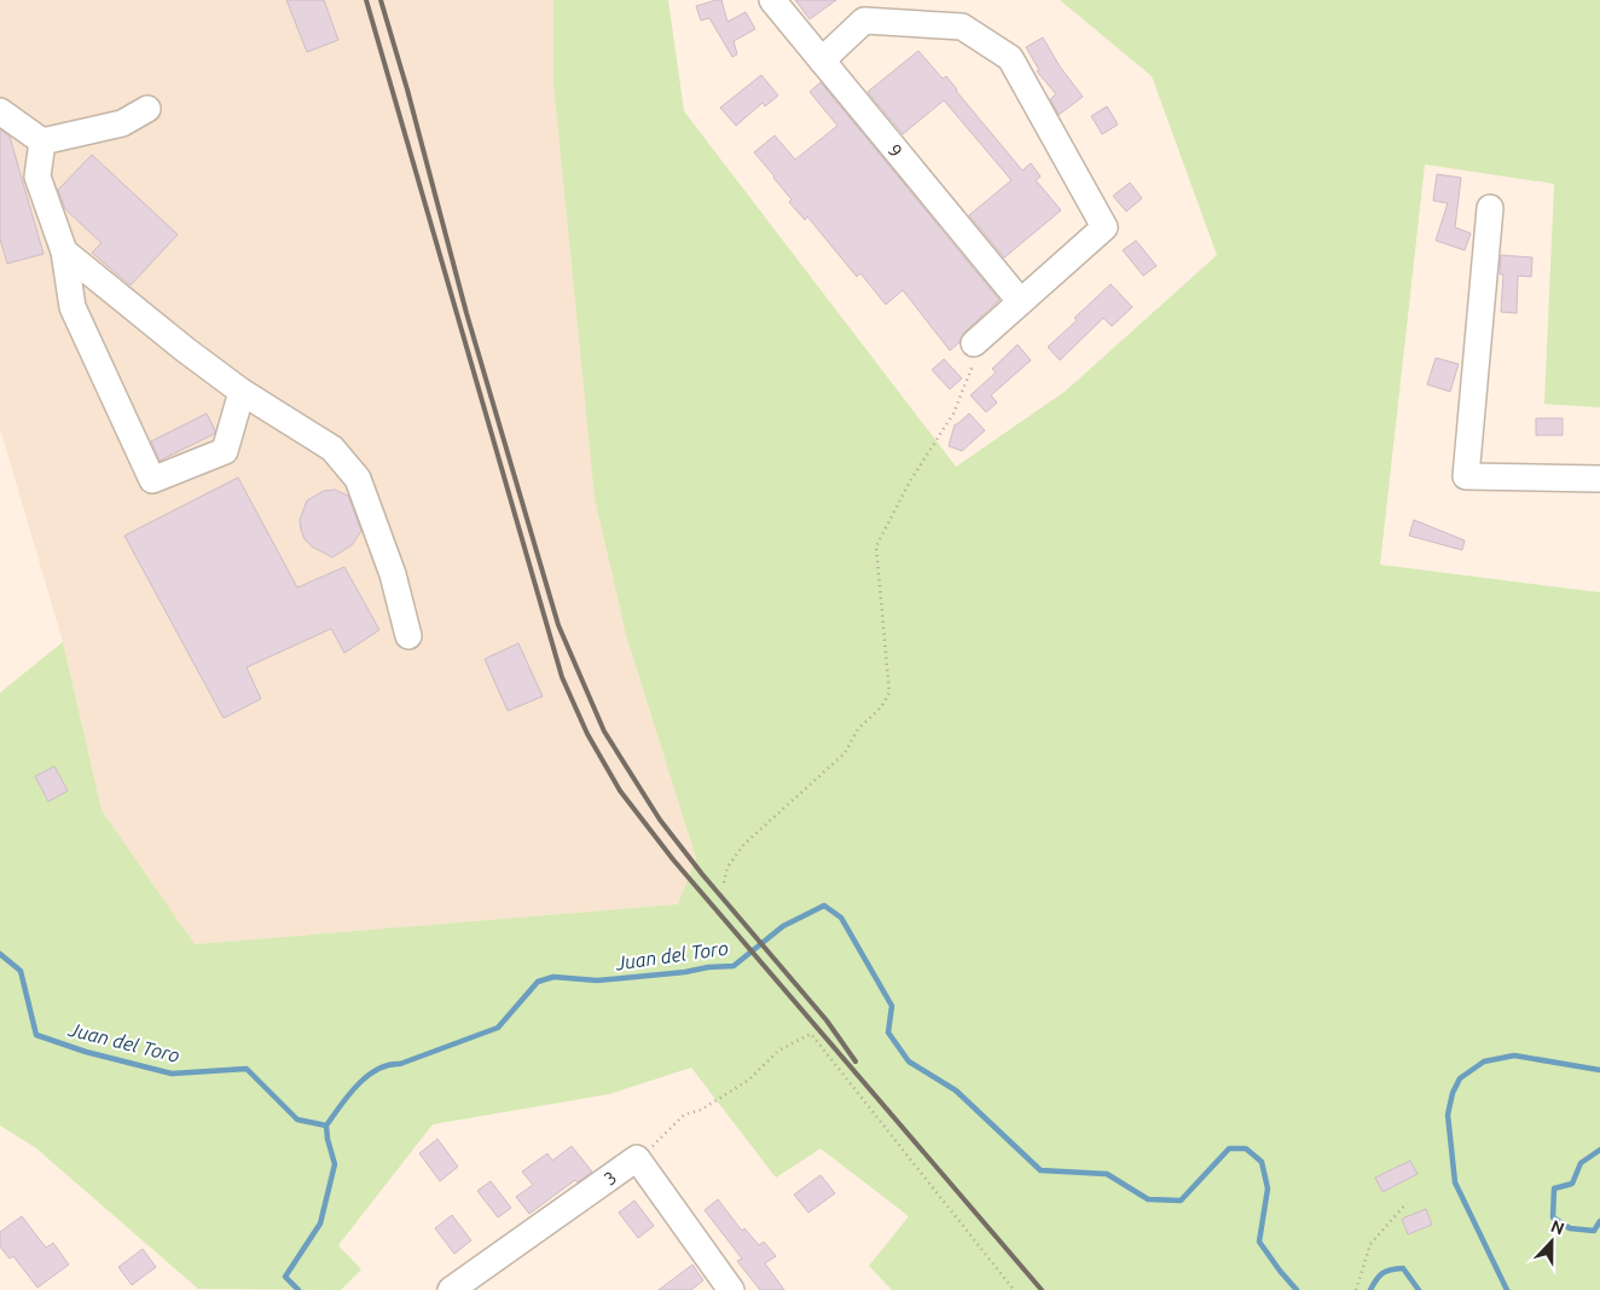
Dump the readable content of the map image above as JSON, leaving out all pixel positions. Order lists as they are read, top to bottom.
{
  "streets": {
    "street": ["9", "3"]
  },
  "water": ["Juan del Toro"],
  "north": "top"
}
